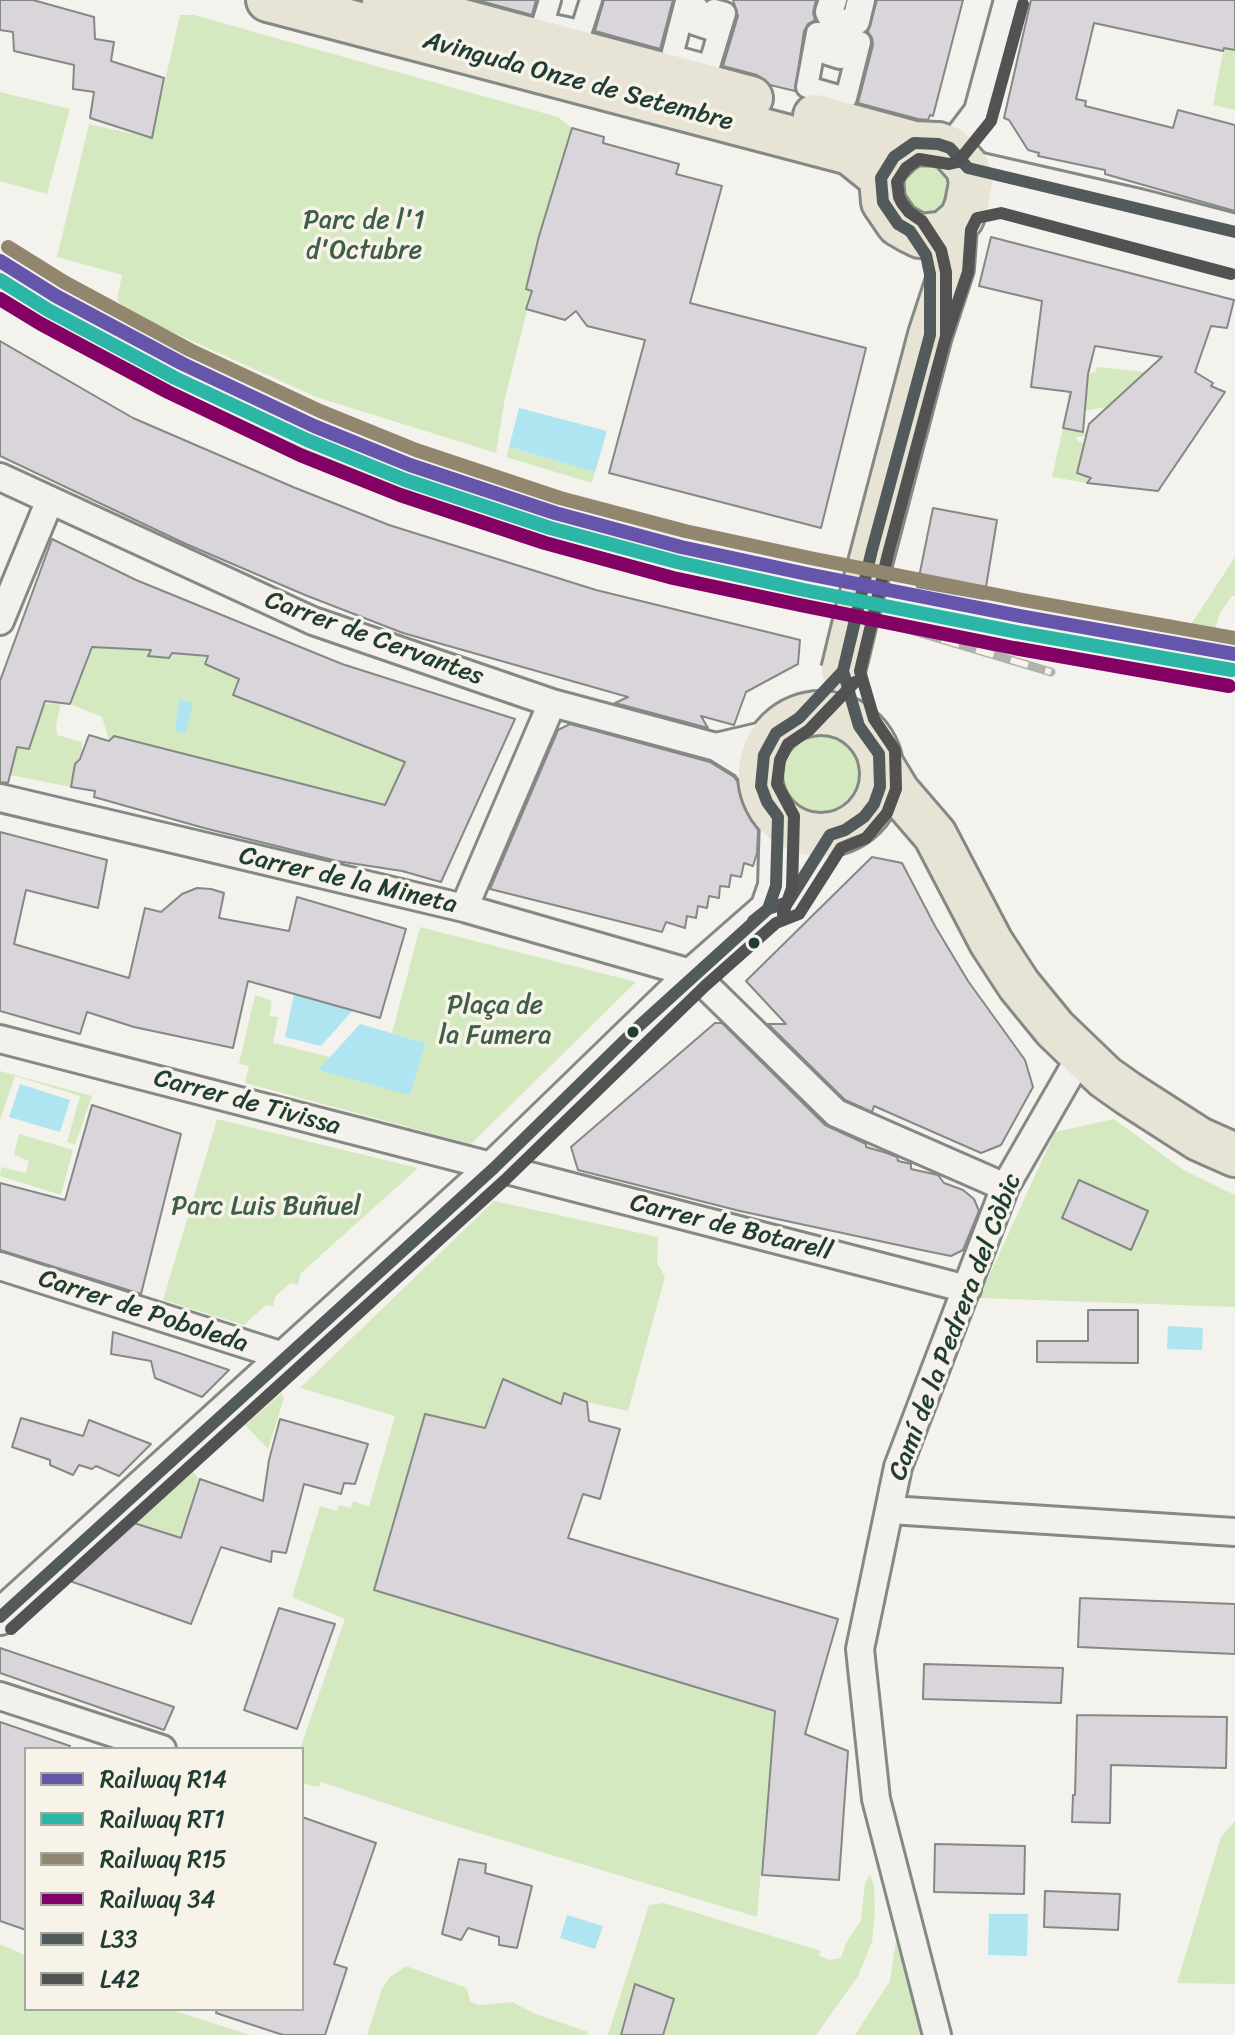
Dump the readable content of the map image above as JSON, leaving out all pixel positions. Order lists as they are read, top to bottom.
{
  "streets": {
    "main road": ["Avinguda Onze de Setembre"],
    "street": [
      "Carrer de Cervantes",
      "Carrer de la Mineta",
      "Carrer de Tivissa",
      "Carrer de Botarell",
      "Carrer de Poboleda",
      "Camí de la Pedrera del Còbic"
    ]
  },
  "crossings": [
    ["Carrer de Tivissa", "Carrer de Botarell"],
    ["Carrer de Botarell", "Camí de la Pedrera del Còbic"]
  ],
  "parks": ["Parc de l'1 d'Octubre", "Plaça de la Fumera", "Parc Luis Buñuel"],
  "lines": [
    "transit line L42",
    "transit line L33",
    "rail line R15",
    "rail line R14",
    "rail line RT1",
    "rail line 34"
  ],
  "legend": [
    "Railway R14",
    "Railway RT1",
    "Railway R15",
    "Railway 34",
    "L33",
    "L42"
  ]
}
